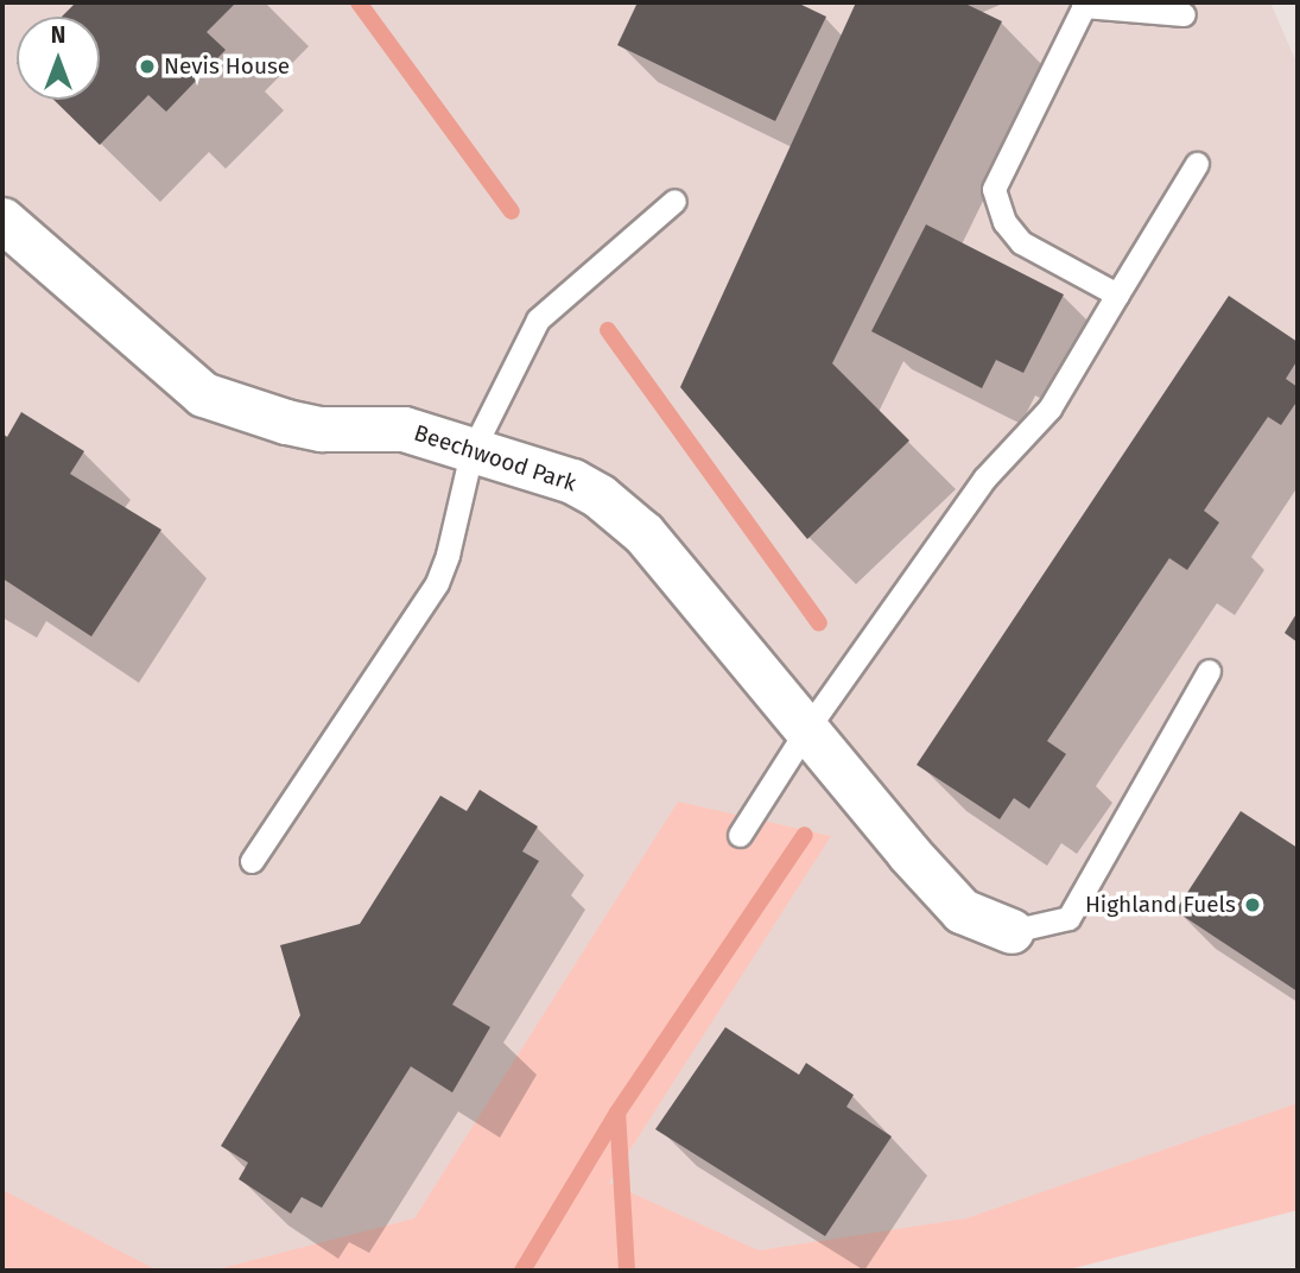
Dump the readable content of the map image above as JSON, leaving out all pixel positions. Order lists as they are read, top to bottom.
{
  "streets": {
    "street": ["Beechwood Park"]
  },
  "places": ["Nevis House", "Highland Fuels"],
  "north": "top"
}
